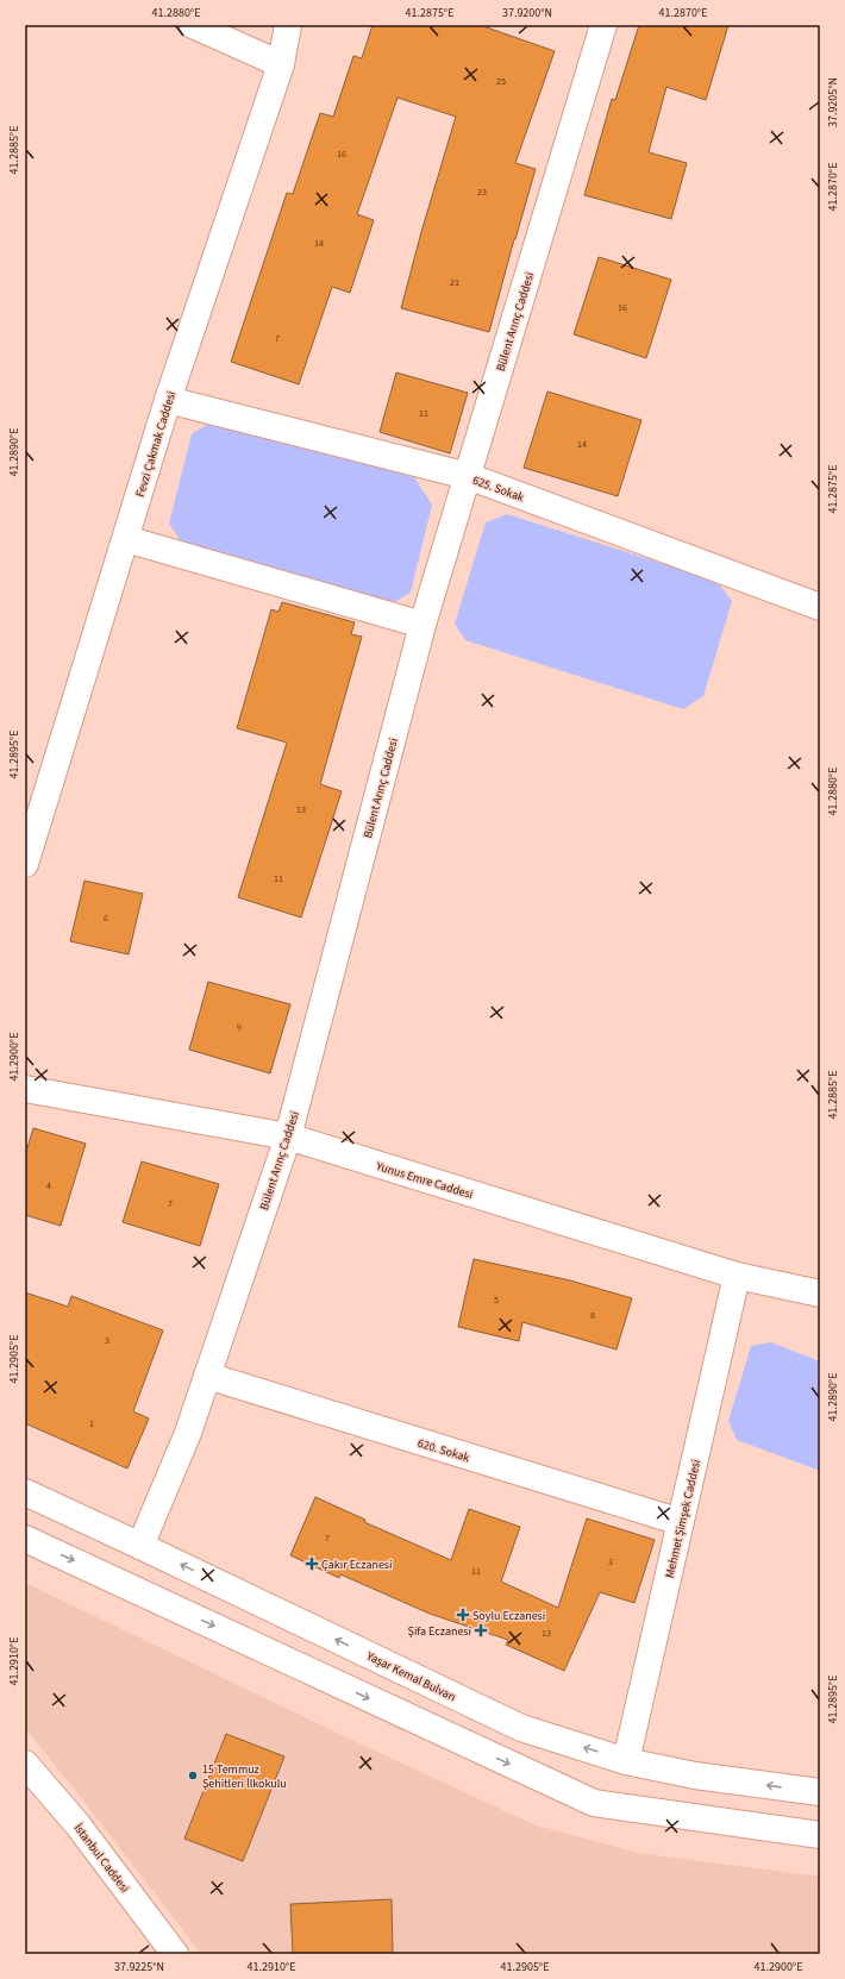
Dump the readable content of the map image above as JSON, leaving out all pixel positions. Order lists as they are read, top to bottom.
{
  "streets": {
    "street": [
      "Bülent Arınç Caddesi",
      "Fevzi Çakmak Caddesi",
      "625. Sokak",
      "Yunus Emre Caddesi",
      "620. Sokak",
      "Mehmet Şimşek Caddesi",
      "Yaşar Kemal Bulvarı",
      "İstanbul Caddesi"
    ]
  },
  "crossings": [
    ["Bülent Arınç Caddesi", "625. Sokak"],
    ["Bülent Arınç Caddesi", "Yunus Emre Caddesi"],
    ["Bülent Arınç Caddesi", "620. Sokak"],
    ["Bülent Arınç Caddesi", "Yaşar Kemal Bulvarı"],
    ["Fevzi Çakmak Caddesi", "625. Sokak"],
    ["Yunus Emre Caddesi", "Mehmet Şimşek Caddesi"],
    ["620. Sokak", "Mehmet Şimşek Caddesi"],
    ["Mehmet Şimşek Caddesi", "Yaşar Kemal Bulvarı"]
  ],
  "places": {
    "health": ["Çakır Eczanesi", "Soylu Eczanesi", "Şifa Eczanesi"],
    "other": ["15 Temmuz Şehitleri İlkokulu"]
  },
  "house_numbers": [
    "25",
    "16",
    "23",
    "14",
    "21",
    "16",
    "7",
    "11",
    "14",
    "13",
    "11",
    "6",
    "9",
    "4",
    "7",
    "5",
    "8",
    "3",
    "1",
    "7",
    "3",
    "11",
    "13"
  ],
  "coordinates": [
    "41.2880°E",
    "41.2875°E",
    "37.9200°N",
    "41.2870°E",
    "37.9205°N",
    "41.2885°E",
    "41.2890°E",
    "41.2895°E",
    "41.2900°E",
    "41.2905°E",
    "41.2910°E",
    "37.9225°N"
  ]
}
